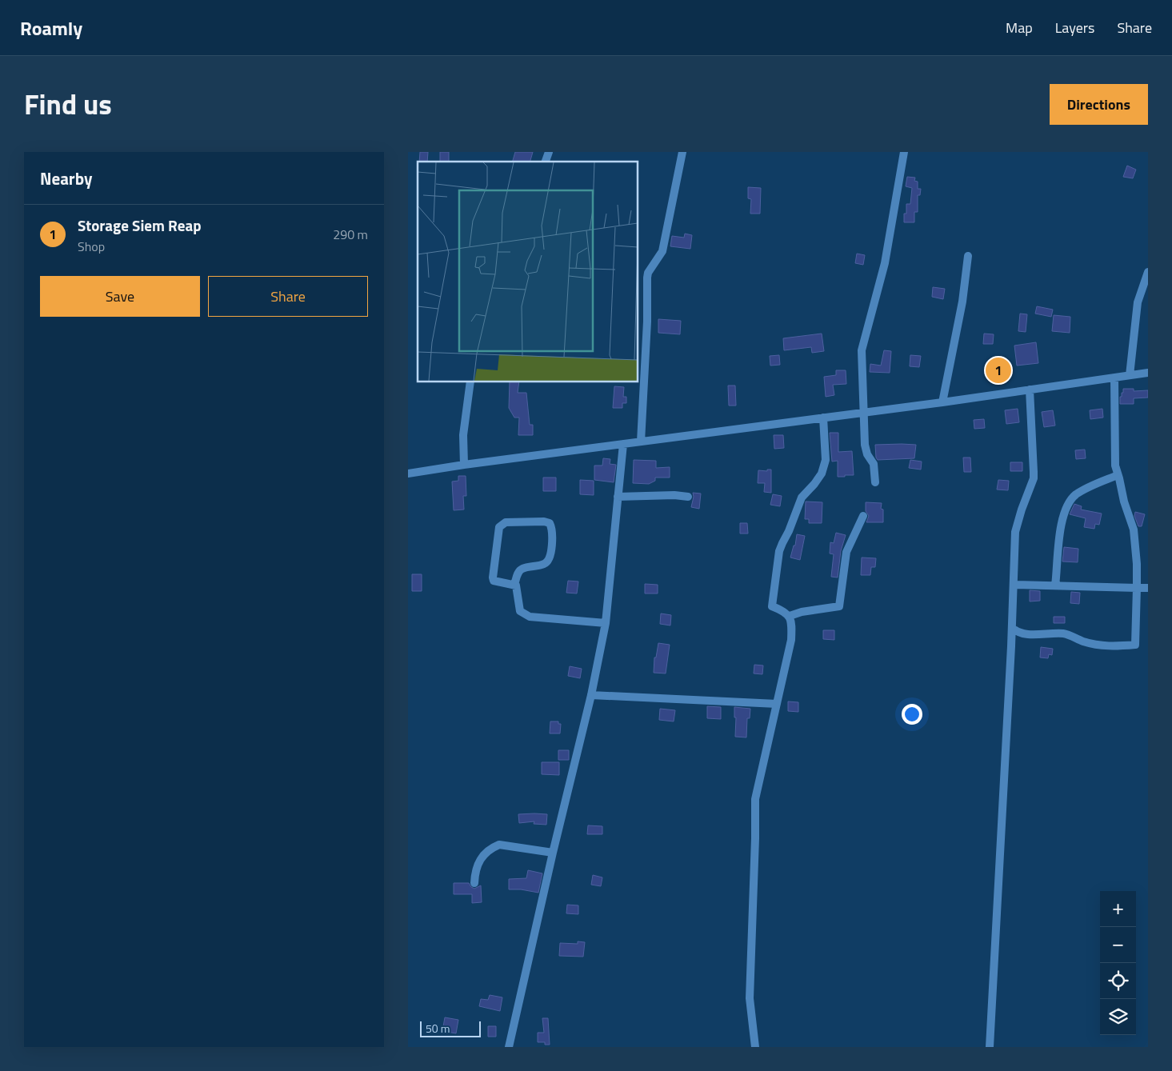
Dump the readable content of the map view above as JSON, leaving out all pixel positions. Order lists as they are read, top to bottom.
{
  "scale_bar": "50 m",
  "page": {
    "header": "Roamly",
    "nav": ["Map", "Layers", "Share"],
    "title": "Find us",
    "buttons": [
      "Directions",
      ["Save", "Share"]
    ],
    "heading": "Nearby",
    "list": [
      {
        "mark": "1",
        "name": "Storage Siem Reap",
        "note": "Shop",
        "value": "290 m"
      }
    ],
    "pins": "1",
    "map_buttons": ["+", "−"],
    "scale": "50 m"
  }
}
